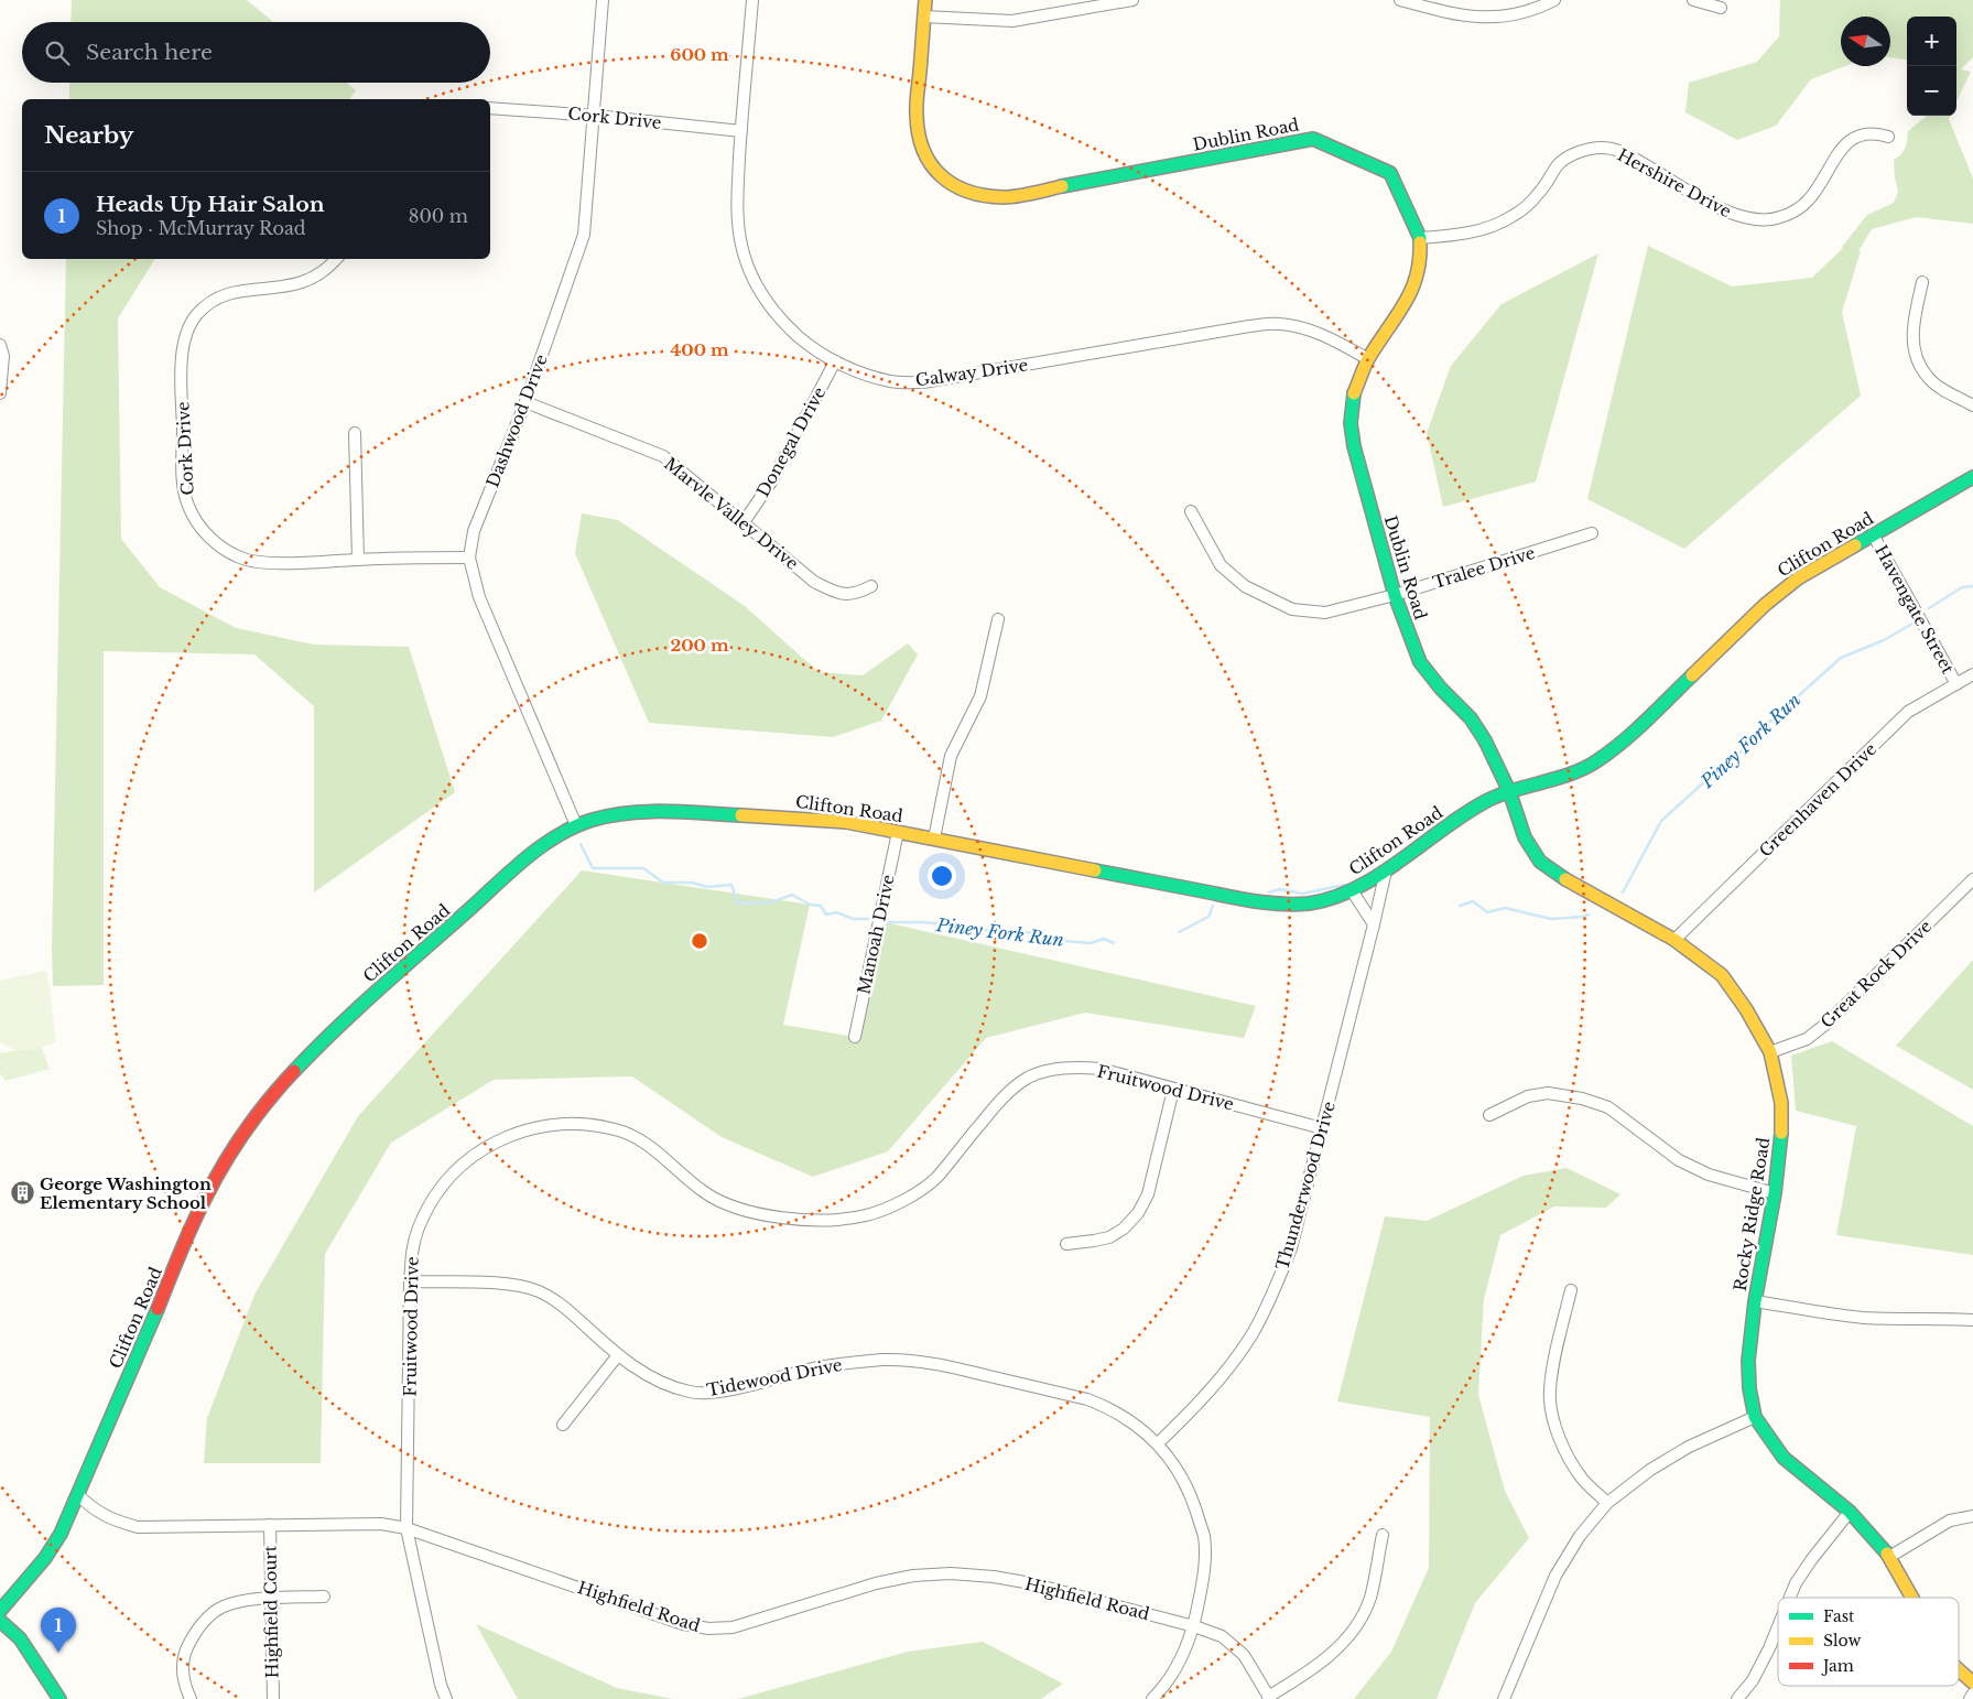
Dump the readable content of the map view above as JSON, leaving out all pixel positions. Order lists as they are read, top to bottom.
{
  "streets": {
    "street": [
      "Cork Drive",
      "Dublin Road",
      "Hershire Drive",
      "Galway Drive",
      "Dashwood Drive",
      "Donegal Drive",
      "Marvle Valley Drive",
      "Clifton Road",
      "Tralee Drive",
      "Havengate Street",
      "Greenhaven Drive",
      "Manoah Drive",
      "Great Rock Drive",
      "Fruitwood Drive",
      "Thunderwood Drive",
      "Rocky Ridge Road",
      "Tidewood Drive",
      "Highfield Road",
      "Highfield Court"
    ]
  },
  "crossings": [
    ["Cork Drive", "Galway Drive"],
    ["Cork Drive", "Dashwood Drive"],
    ["Dublin Road", "Hershire Drive"],
    ["Dublin Road", "Galway Drive"],
    ["Dublin Road", "Clifton Road"],
    ["Dublin Road", "Tralee Drive"],
    ["Dublin Road", "Rocky Ridge Road"],
    ["Galway Drive", "Donegal Drive"],
    ["Dashwood Drive", "Marvle Valley Drive"],
    ["Dashwood Drive", "Clifton Road"],
    ["Donegal Drive", "Marvle Valley Drive"],
    ["Clifton Road", "Havengate Street"],
    ["Clifton Road", "Manoah Drive"],
    ["Clifton Road", "Thunderwood Drive"],
    ["Clifton Road", "Rocky Ridge Road"],
    ["Clifton Road", "Highfield Road"],
    ["Havengate Street", "Greenhaven Drive"],
    ["Greenhaven Drive", "Rocky Ridge Road"],
    ["Great Rock Drive", "Rocky Ridge Road"],
    ["Fruitwood Drive", "Thunderwood Drive"],
    ["Fruitwood Drive", "Tidewood Drive"],
    ["Fruitwood Drive", "Highfield Road"],
    ["Thunderwood Drive", "Tidewood Drive"],
    ["Tidewood Drive", "Highfield Road"],
    ["Highfield Road", "Highfield Court"]
  ],
  "water": ["Piney Fork Run"],
  "places": {
    "building": ["George Washington Elementary School"]
  },
  "legend": ["Fast", "Slow", "Jam"],
  "north": "left",
  "page": {
    "map_buttons": ["+", "−"],
    "search": "Search here",
    "heading": "Nearby",
    "list": [
      {
        "mark": "1",
        "name": "Heads Up Hair Salon",
        "note": "Shop · McMurray Road",
        "value": "800 m"
      }
    ],
    "pins": "1"
  },
  "rings": ["600 m", "400 m", "200 m"]
}
